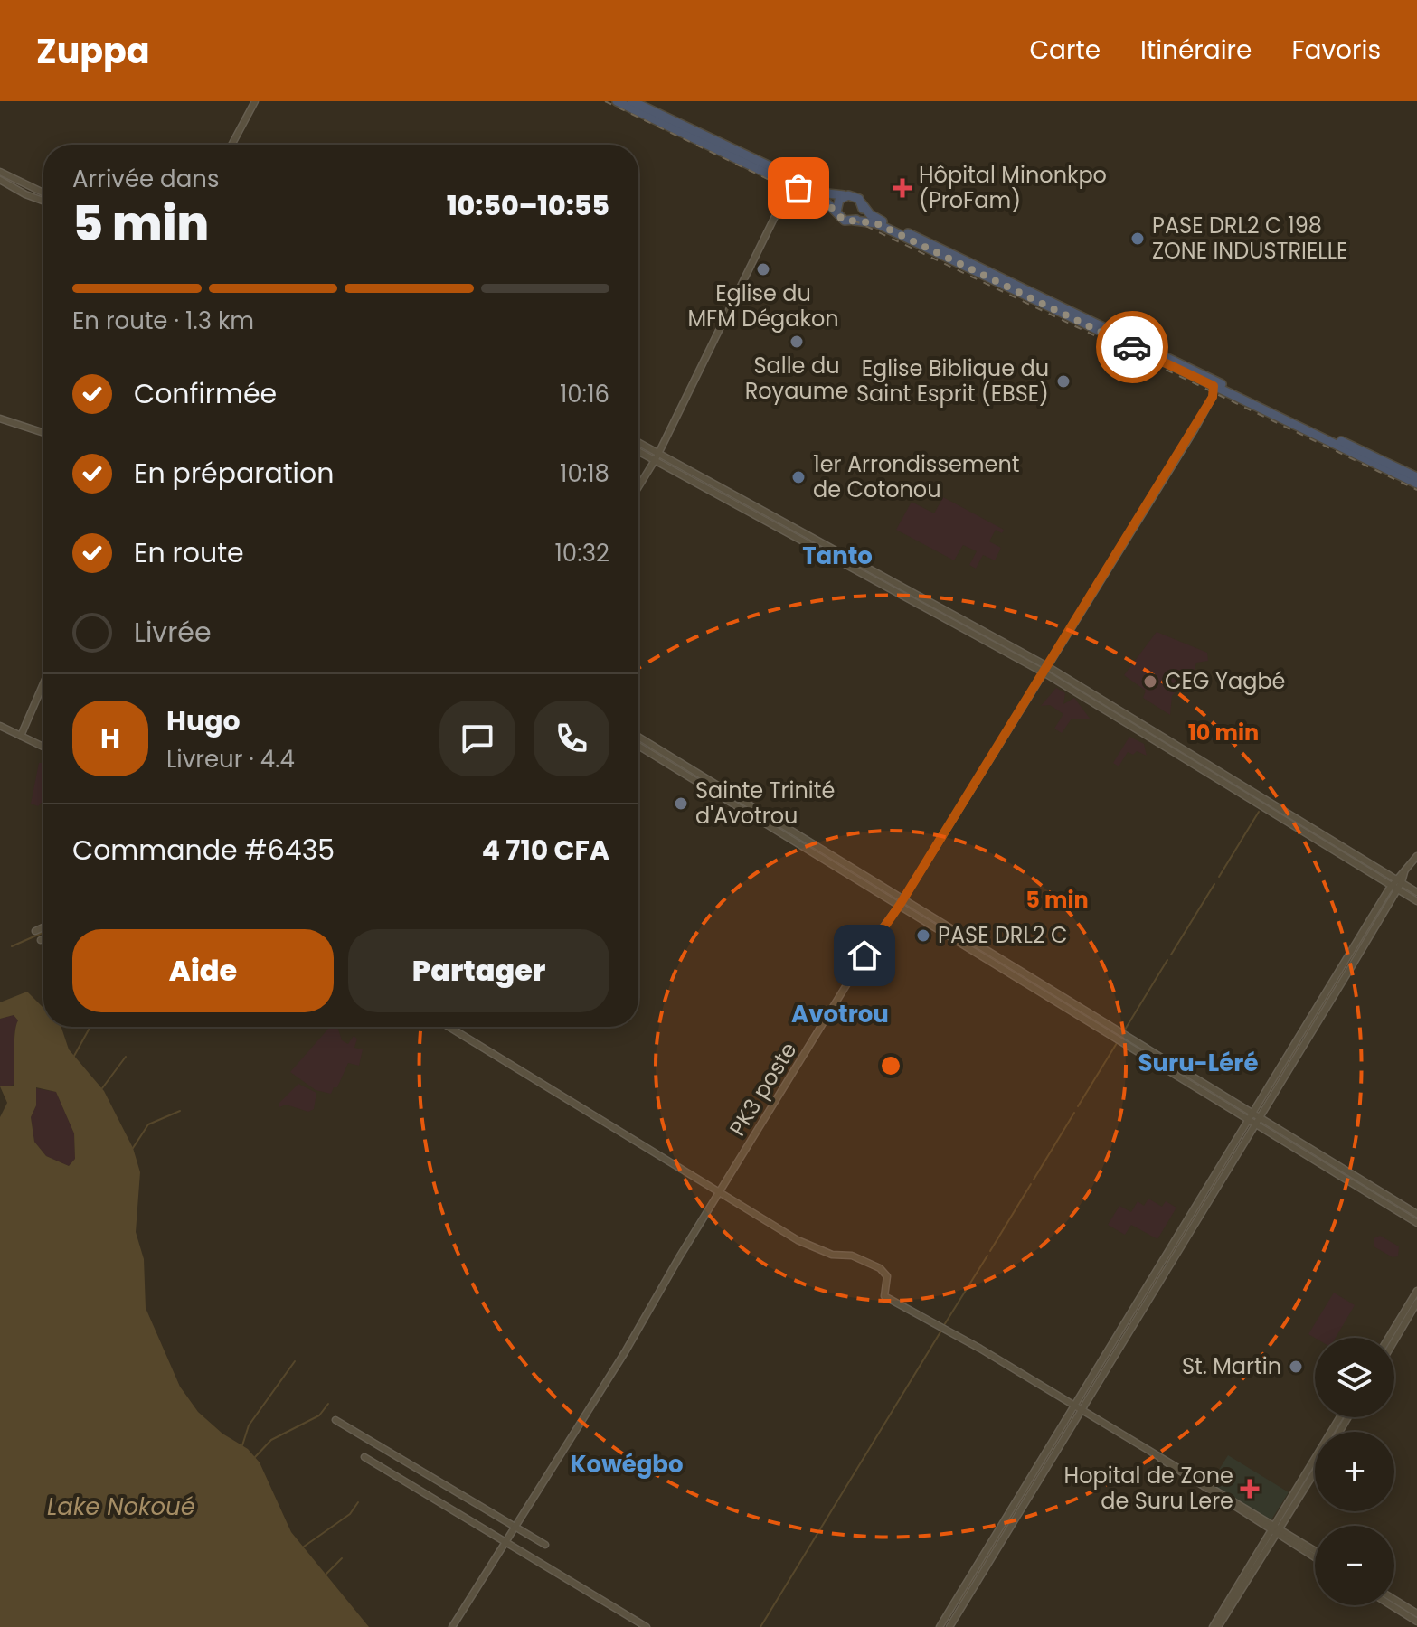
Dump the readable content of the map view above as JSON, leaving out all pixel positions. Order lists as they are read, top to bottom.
{
  "streets": {
    "street": ["PK3 poste"]
  },
  "districts": [
    "Tanto",
    "Avotrou",
    "Suru-Léré",
    "Kowégbo"
  ],
  "water": ["Lake Nokoué"],
  "places": {
    "health": ["Hôpital Minonkpo (ProFam)", "Hopital de Zone de Suru Lere"],
    "other": [
      "PASE DRL2 C 198 ZONE INDUSTRIELLE",
      "Eglise du MFM Dégakon",
      "Salle du Royaume",
      "Eglise Biblique du Saint Esprit (EBSE)",
      "1er Arrondissement de Cotonou",
      "CEG Yagbé",
      "Sainte Trinité d'Avotrou",
      "PASE DRL2 C",
      "St. Martin"
    ]
  },
  "page": {
    "header": "Zuppa",
    "nav": ["Carte", "Itinéraire", "Favoris"],
    "heading": ["5 min", "Arrivée dans", "10:50–10:55"],
    "panel": [
      "Hugo",
      "Livreur · 4.4",
      "Commande #6435",
      "4 710 CFA"
    ],
    "bar": "En route · 1.3 km",
    "list": [
      ["Confirmée", "10:16"],
      ["En préparation", "10:18"],
      ["En route", "10:32"],
      "Livrée"
    ],
    "round": "H",
    "buttons": ["Aide", "Partager"],
    "map_buttons": ["+", "−"]
  },
  "rings": ["10 min", "5 min"]
}
